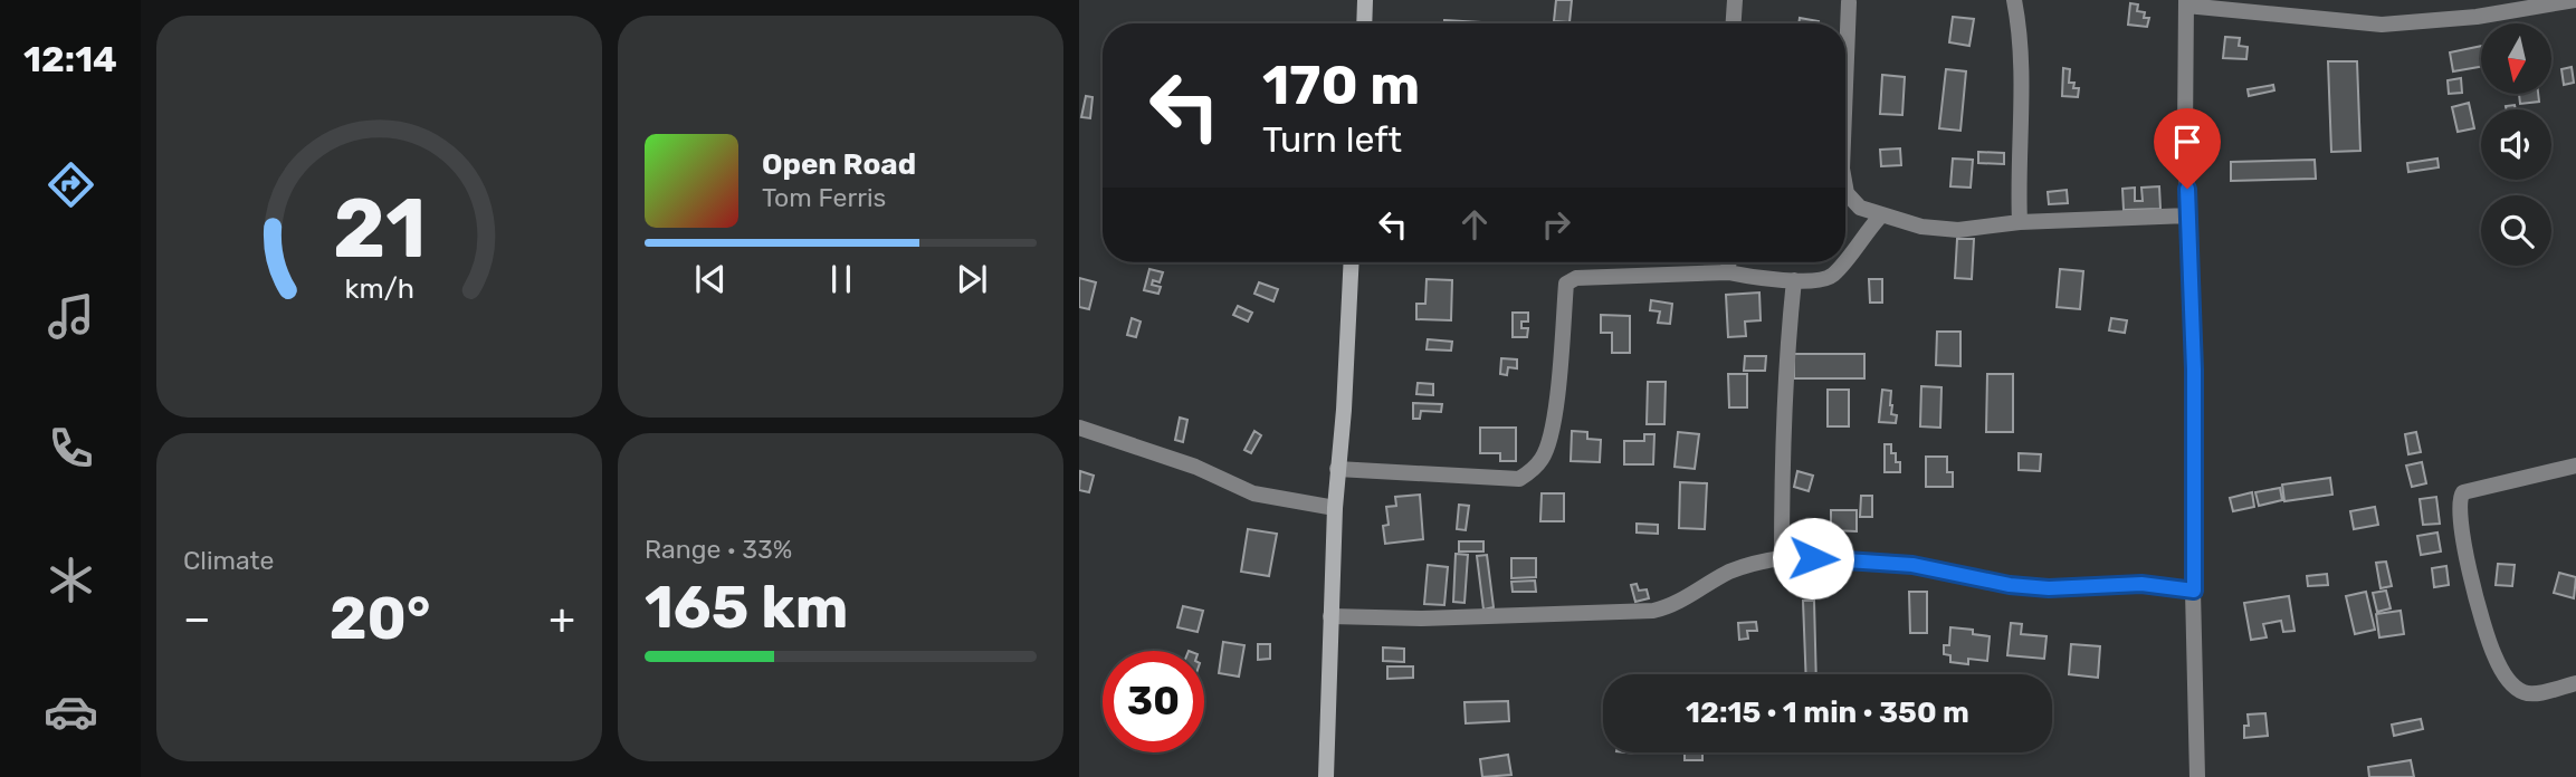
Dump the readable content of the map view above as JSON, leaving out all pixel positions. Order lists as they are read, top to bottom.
{
  "north": "bottom",
  "page": {
    "tabs": "12:14",
    "turn": ["170 m", "Turn left"],
    "song": ["Open Road", "Tom Ferris"],
    "tile": [
      "Climate",
      ["Range · 33%", "165 km"]
    ],
    "heat": ["−", "20°", "+"],
    "limit": "30",
    "trip": "12:15 · 1 min · 350 m",
    "gauge": ["21", "km/h"]
  }
}
